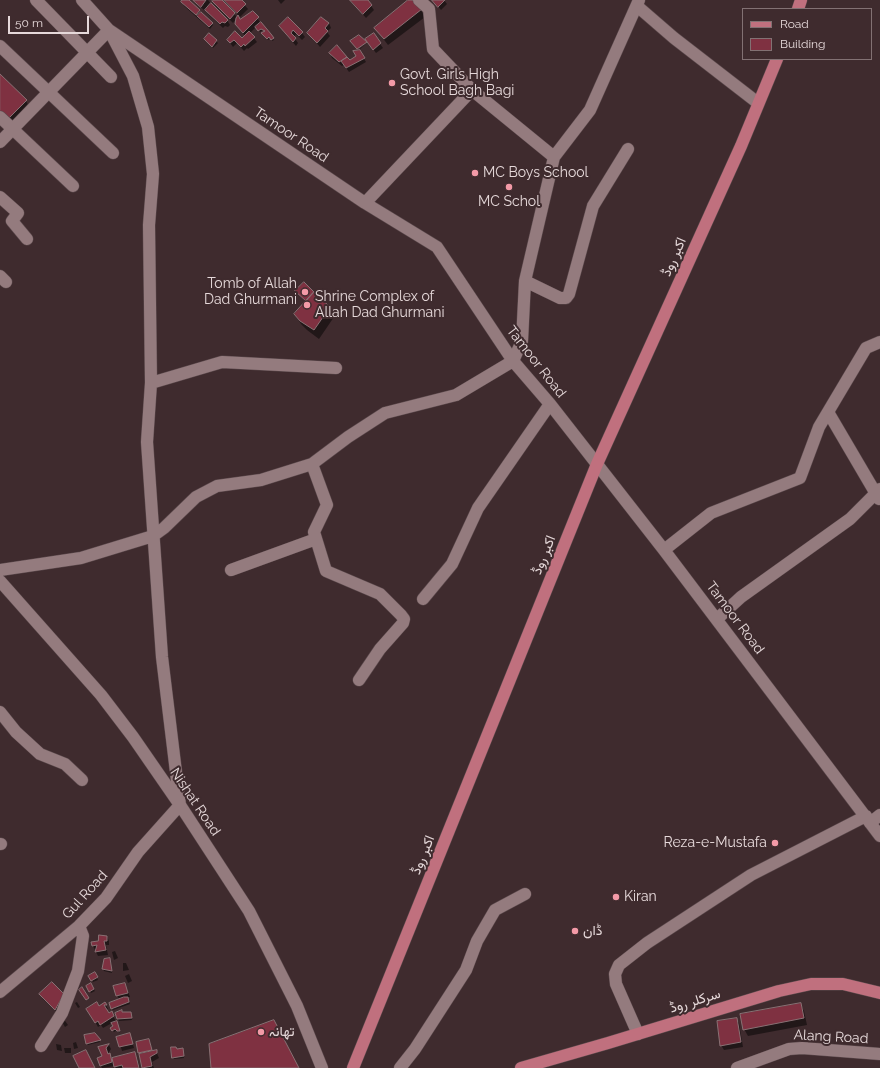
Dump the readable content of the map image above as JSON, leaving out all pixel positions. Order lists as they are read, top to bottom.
{
  "streets": {
    "main road": ["اکبر روڈ", "سرکلر روڈ"],
    "street": [
      "Tamoor Road",
      "Nishat Road",
      "Gul Road",
      "Alang Road"
    ]
  },
  "crossings": [
    ["Tamoor Road", "اکبر روڈ"],
    ["Nishat Road", "Gul Road"]
  ],
  "places": [
    "Govt. Girls High School Bagh Bagi",
    "MC Boys School",
    "MC Schol",
    "Tomb of Allah Dad Ghurmani",
    "Shrine Complex of Allah Dad Ghurmani",
    "Reza-e-Mustafa",
    "Kiran",
    "ڈان",
    "تھانہ"
  ],
  "legend": ["Road", "Building"],
  "scale_bar": "50 m"
}
